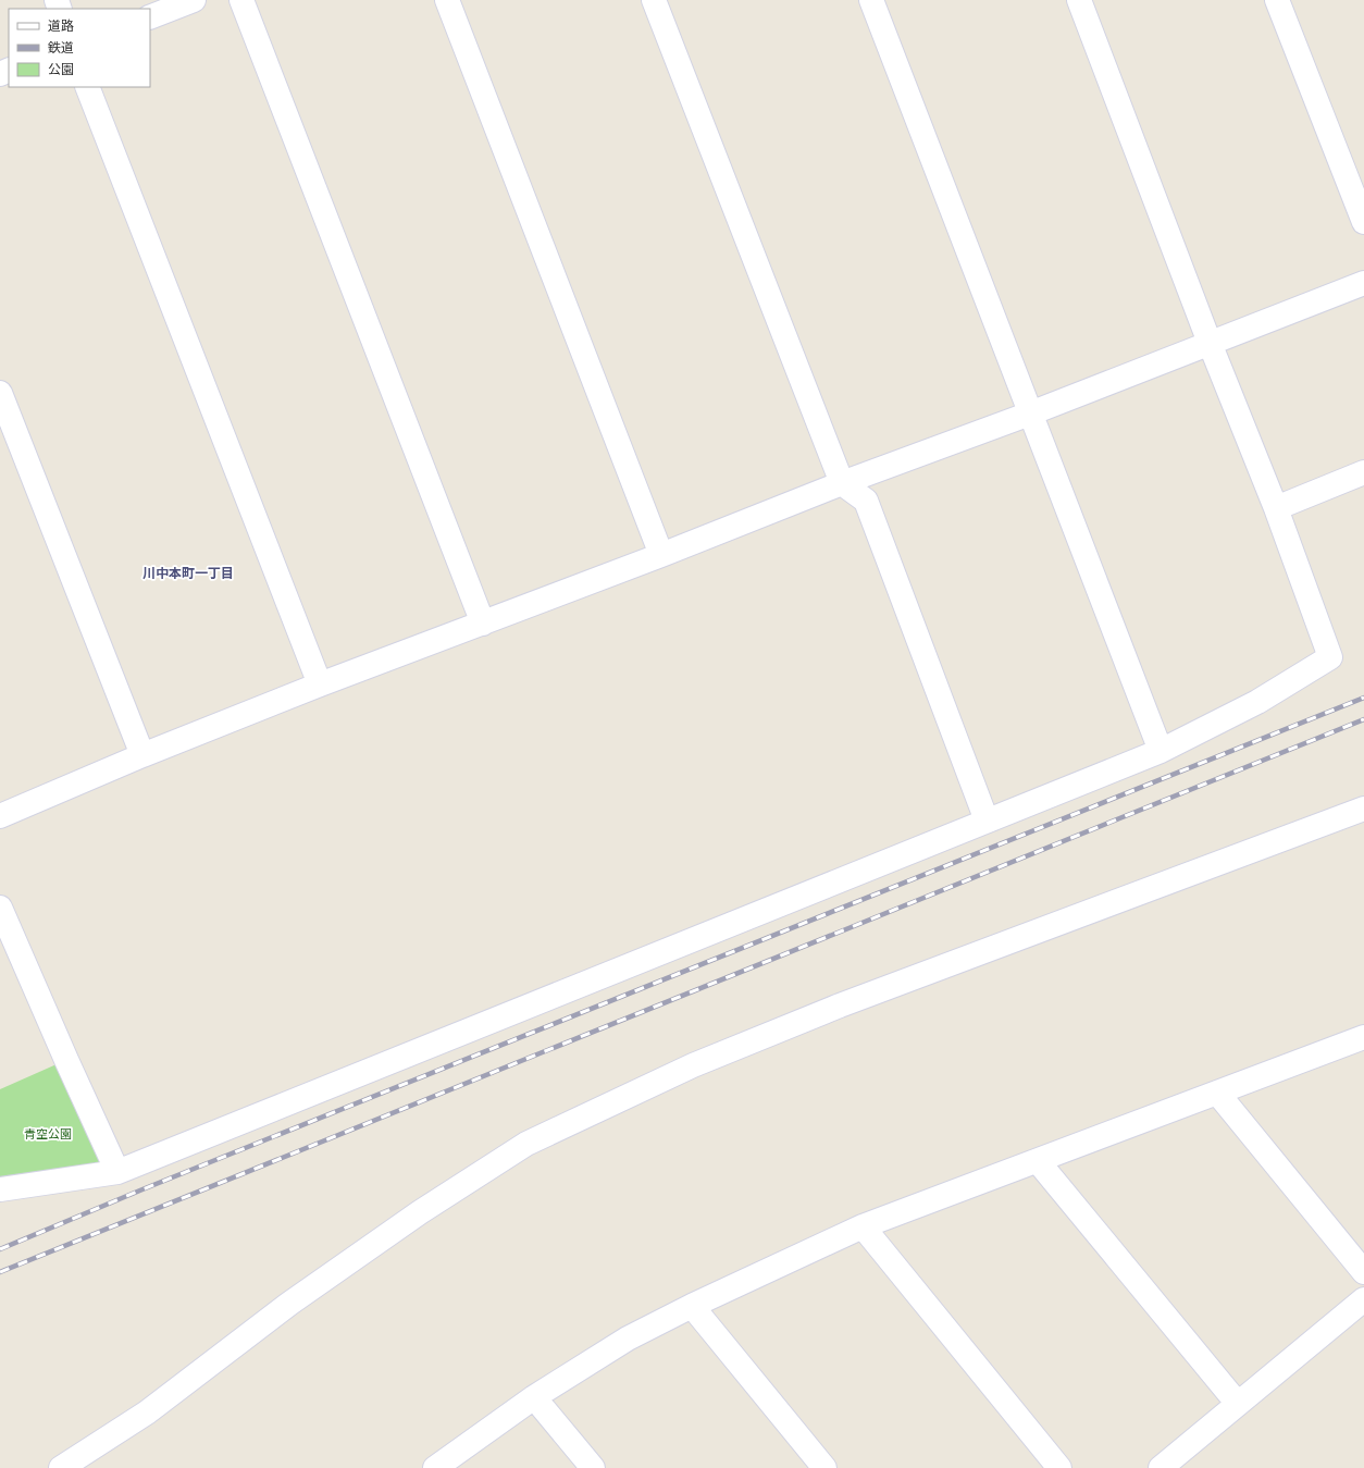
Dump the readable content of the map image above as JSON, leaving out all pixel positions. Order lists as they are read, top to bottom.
{
  "districts": ["川中本町一丁目"],
  "parks": ["青空公園"],
  "legend": ["道路", "鉄道", "公園"]
}
